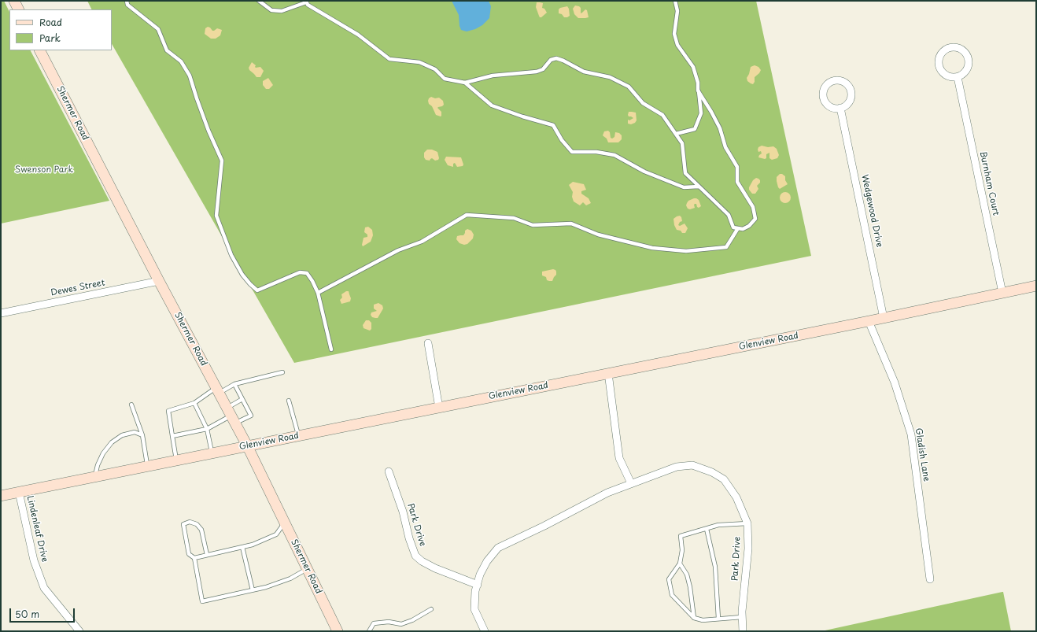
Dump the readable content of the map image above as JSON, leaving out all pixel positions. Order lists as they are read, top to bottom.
{
  "streets": {
    "main road": ["Shermer Road", "Glenview Road"],
    "street": [
      "Burnham Court",
      "Wedgewood Drive",
      "Dewes Street",
      "Gladish Lane",
      "Park Drive",
      "Lindenleaf Drive"
    ]
  },
  "crossings": [
    ["Shermer Road", "Dewes Street"],
    ["Shermer Road", "Glenview Road"],
    ["Burnham Court", "Glenview Road"],
    ["Wedgewood Drive", "Glenview Road"],
    ["Glenview Road", "Gladish Lane"],
    ["Glenview Road", "Lindenleaf Drive"]
  ],
  "parks": ["Swenson Park"],
  "legend": ["Road", "Park"],
  "scale_bar": "50 m"
}
